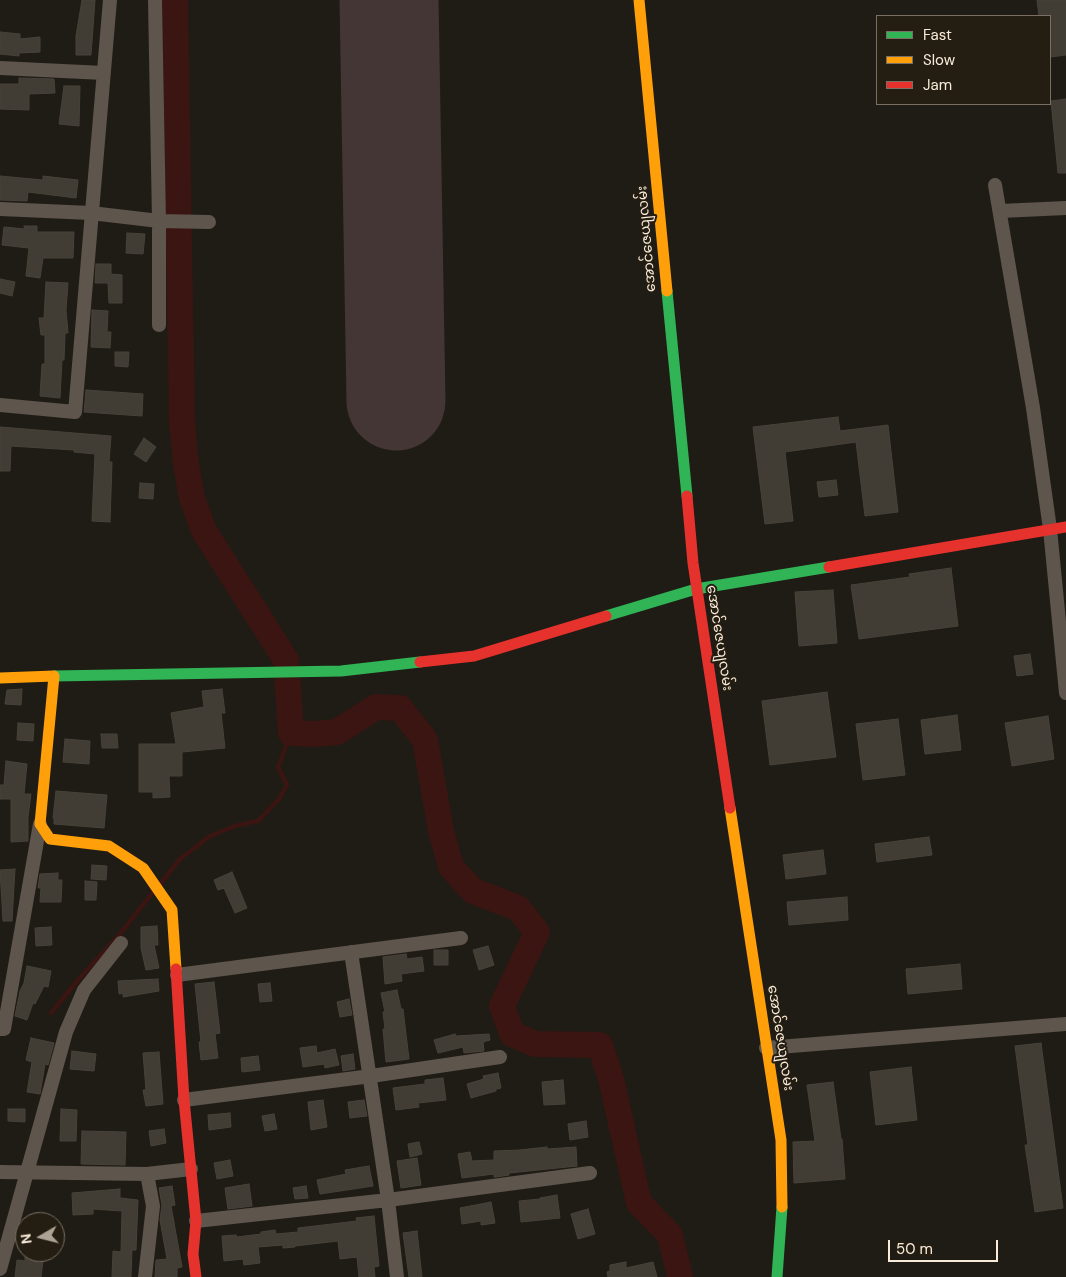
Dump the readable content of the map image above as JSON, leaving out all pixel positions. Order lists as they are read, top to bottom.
{
  "streets": {
    "street": ["အောင်ဇေယျလမ်း"]
  },
  "legend": ["Fast", "Slow", "Jam"],
  "scale_bar": "50 m",
  "north": "left"
}
